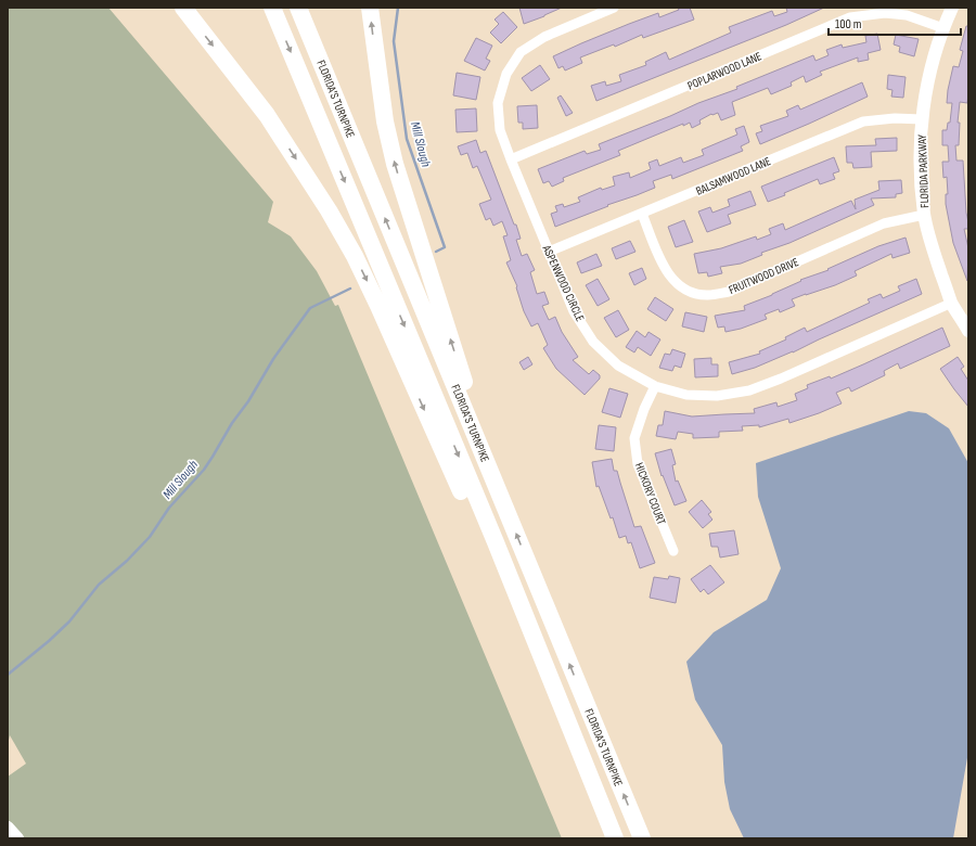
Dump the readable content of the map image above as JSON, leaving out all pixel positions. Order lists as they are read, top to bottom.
{
  "streets": {
    "highway": ["FLORIDA'S TURNPIKE"],
    "street": [
      "POPLARWOOD LANE",
      "FLORIDA PARKWAY",
      "BALSAMWOOD LANE",
      "FRUITWOOD DRIVE",
      "ASPENWOOD CIRCLE",
      "HICKORY COURT"
    ]
  },
  "crossings": [
    ["POPLARWOOD LANE", "FLORIDA PARKWAY"],
    ["POPLARWOOD LANE", "ASPENWOOD CIRCLE"],
    ["FLORIDA PARKWAY", "BALSAMWOOD LANE"],
    ["FLORIDA PARKWAY", "FRUITWOOD DRIVE"],
    ["FLORIDA PARKWAY", "ASPENWOOD CIRCLE"],
    ["BALSAMWOOD LANE", "FRUITWOOD DRIVE"],
    ["BALSAMWOOD LANE", "ASPENWOOD CIRCLE"],
    ["ASPENWOOD CIRCLE", "HICKORY COURT"]
  ],
  "water": ["Mill Slough"],
  "scale_bar": "100 m"
}
